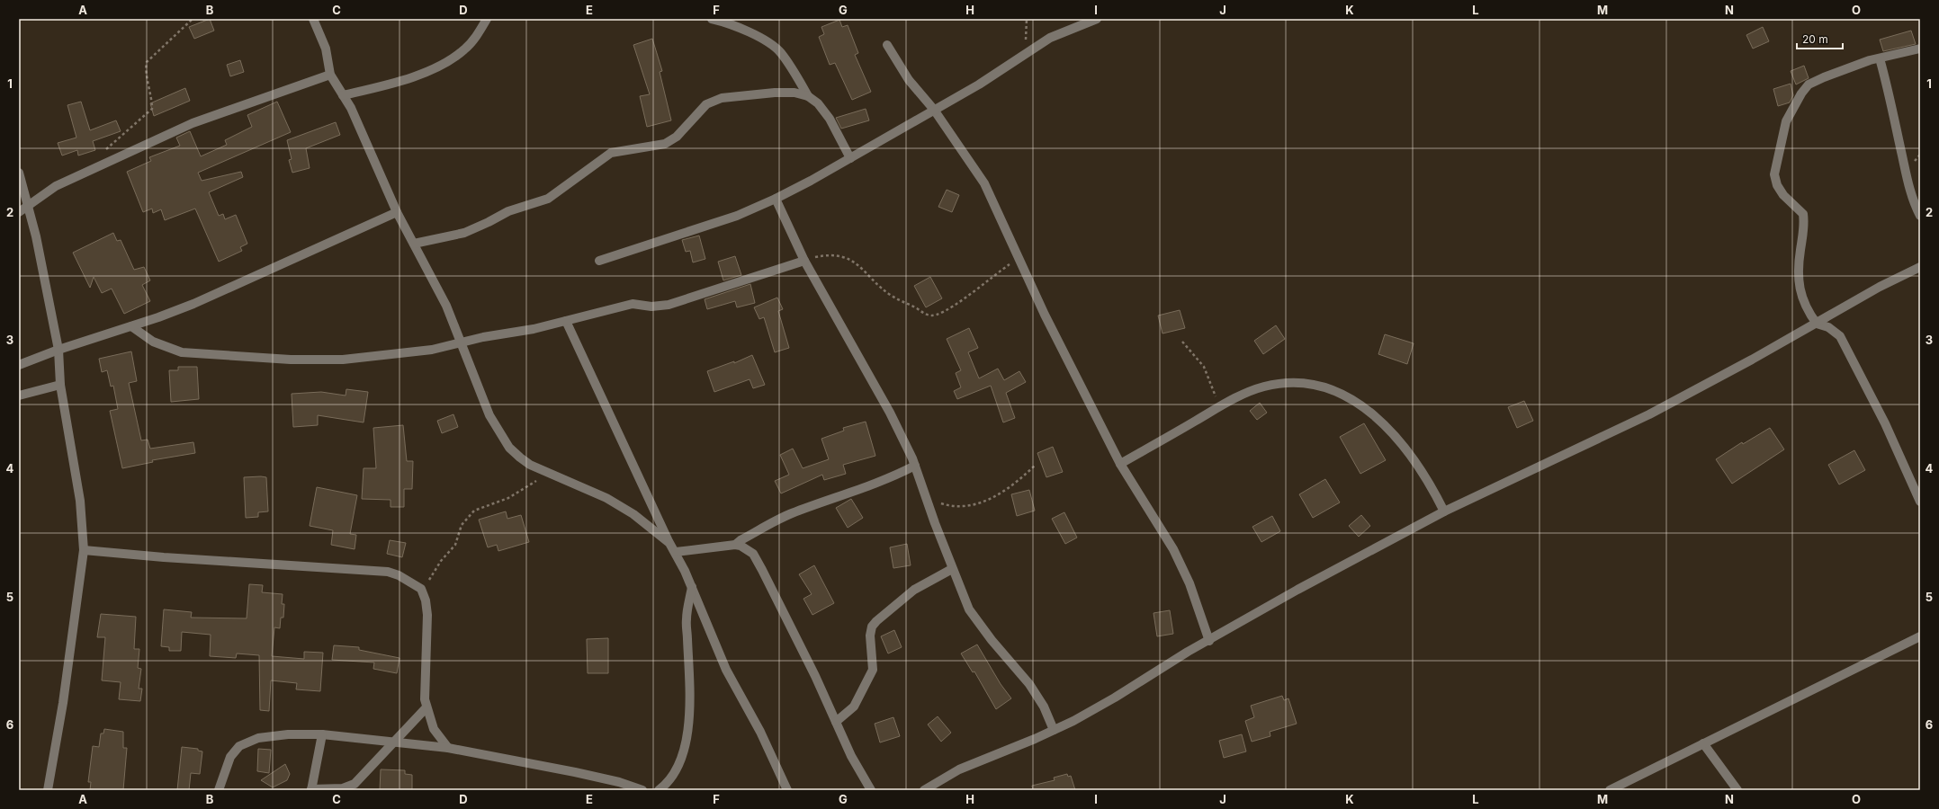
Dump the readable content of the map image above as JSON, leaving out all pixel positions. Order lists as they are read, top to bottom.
{
  "scale_bar": "20 m",
  "grid": {
    "columns": [
      "A",
      "B",
      "C",
      "D",
      "E",
      "F",
      "G",
      "H",
      "I",
      "J",
      "K",
      "L",
      "M",
      "N",
      "O"
    ],
    "rows": [
      "1",
      "2",
      "3",
      "4",
      "5",
      "6"
    ]
  }
}
